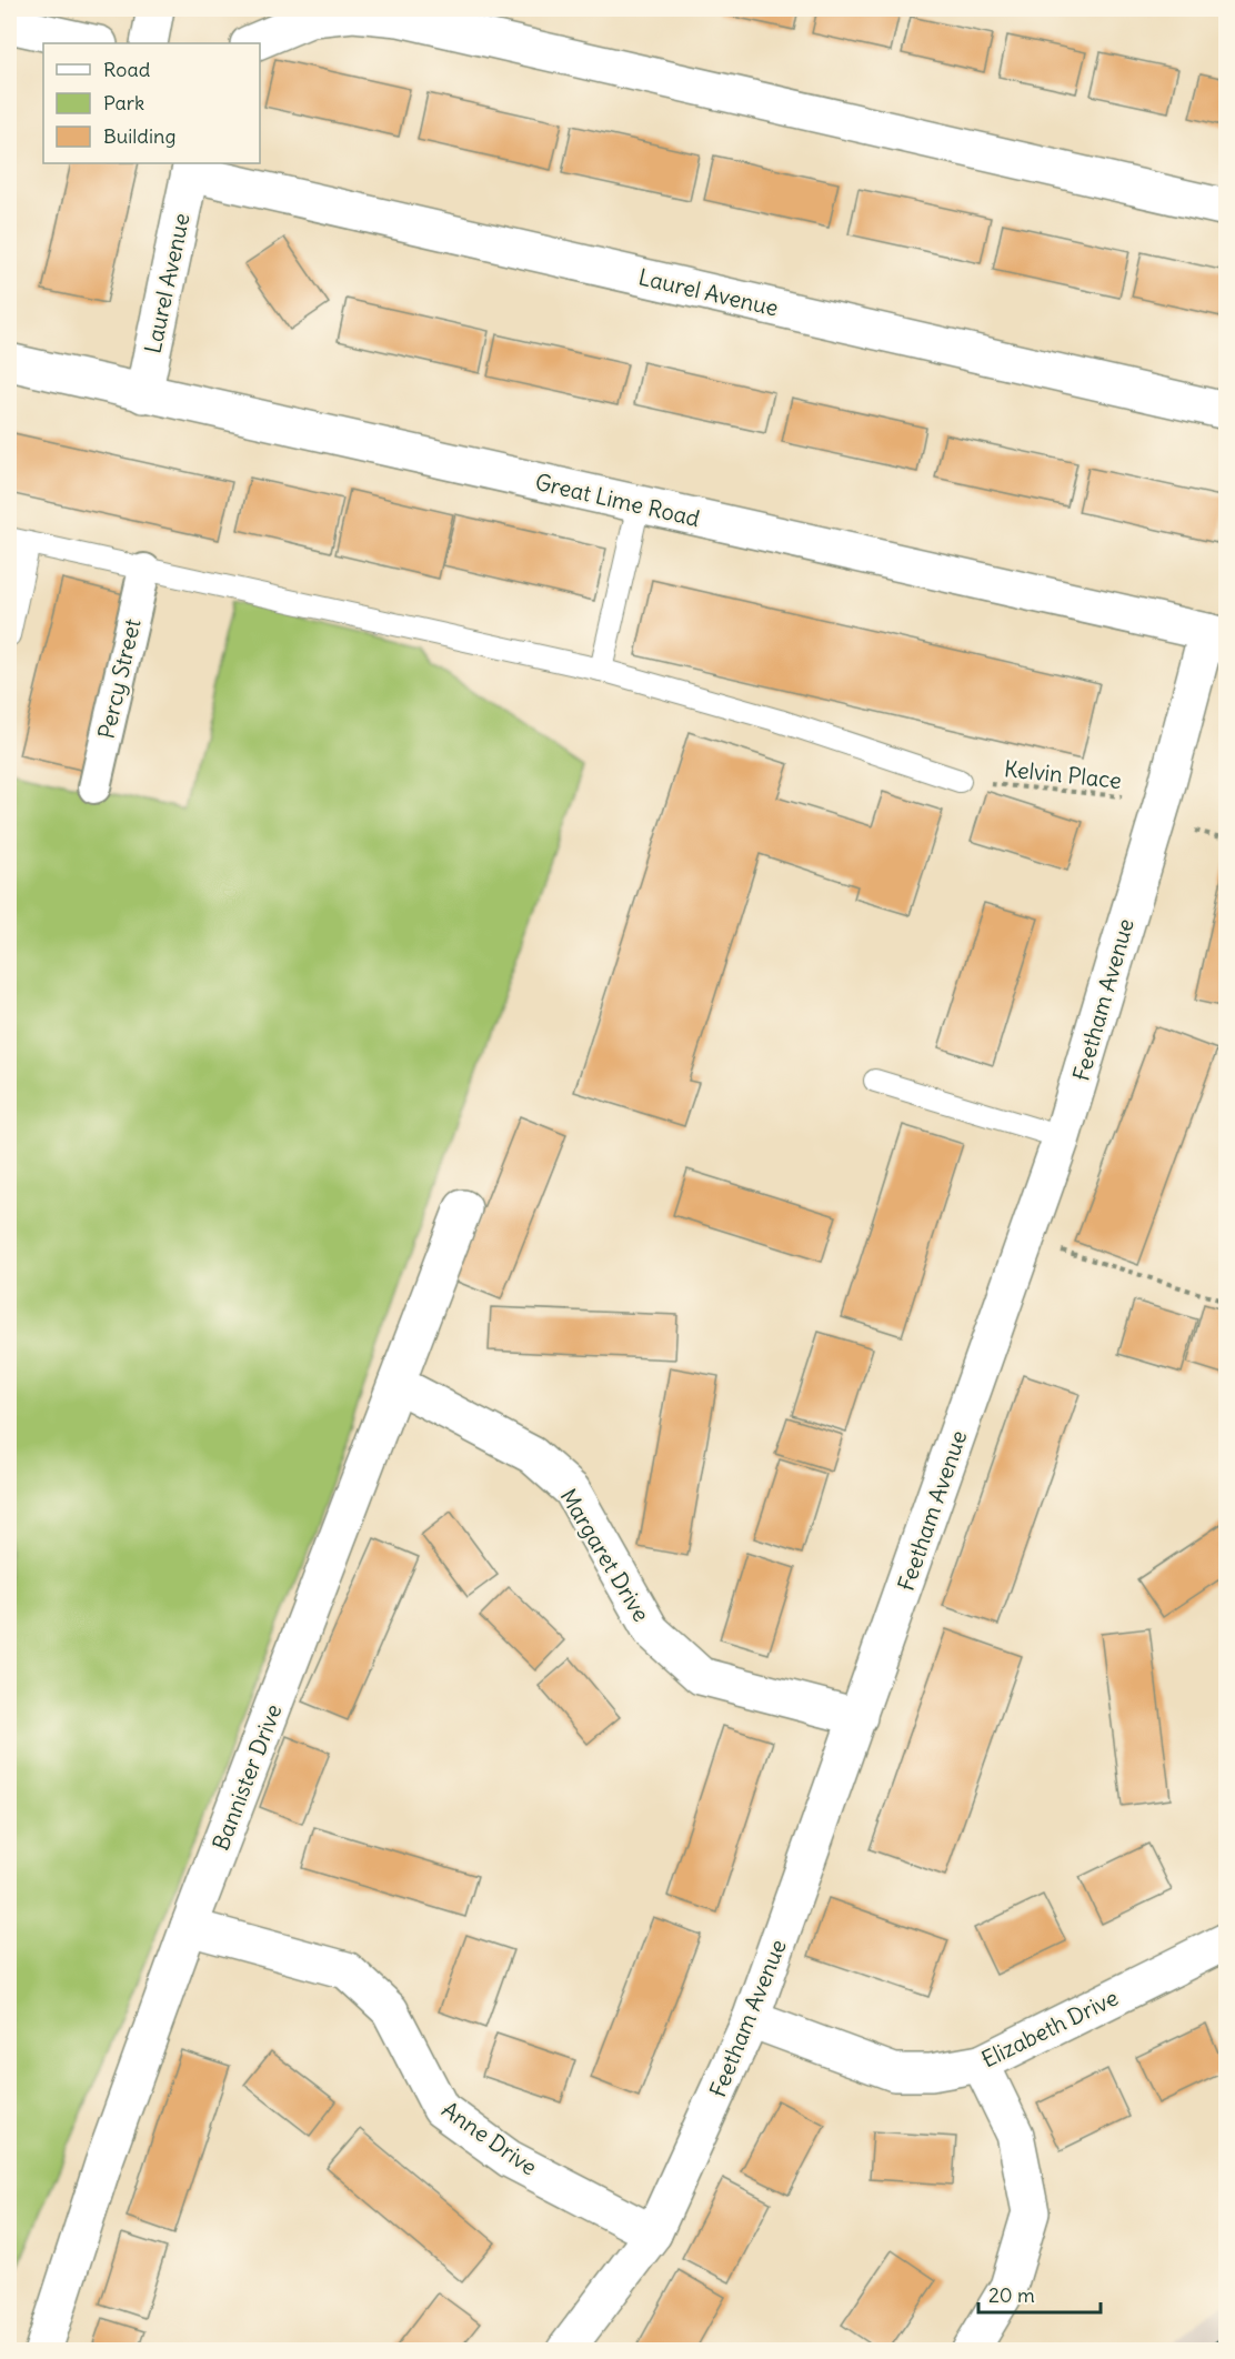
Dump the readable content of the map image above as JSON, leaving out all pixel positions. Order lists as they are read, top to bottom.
{
  "streets": {
    "street": [
      "Laurel Avenue",
      "Great Lime Road",
      "Percy Street",
      "Feetham Avenue",
      "Margaret Drive",
      "Bannister Drive",
      "Elizabeth Drive",
      "Anne Drive"
    ],
    "path": ["Kelvin Place"]
  },
  "crossings": [
    ["Laurel Avenue", "Great Lime Road"],
    ["Great Lime Road", "Feetham Avenue"],
    ["Kelvin Place", "Feetham Avenue"],
    ["Feetham Avenue", "Margaret Drive"],
    ["Feetham Avenue", "Elizabeth Drive"],
    ["Feetham Avenue", "Anne Drive"],
    ["Margaret Drive", "Bannister Drive"],
    ["Bannister Drive", "Anne Drive"]
  ],
  "legend": ["Road", "Park", "Building"],
  "scale_bar": "20 m"
}
